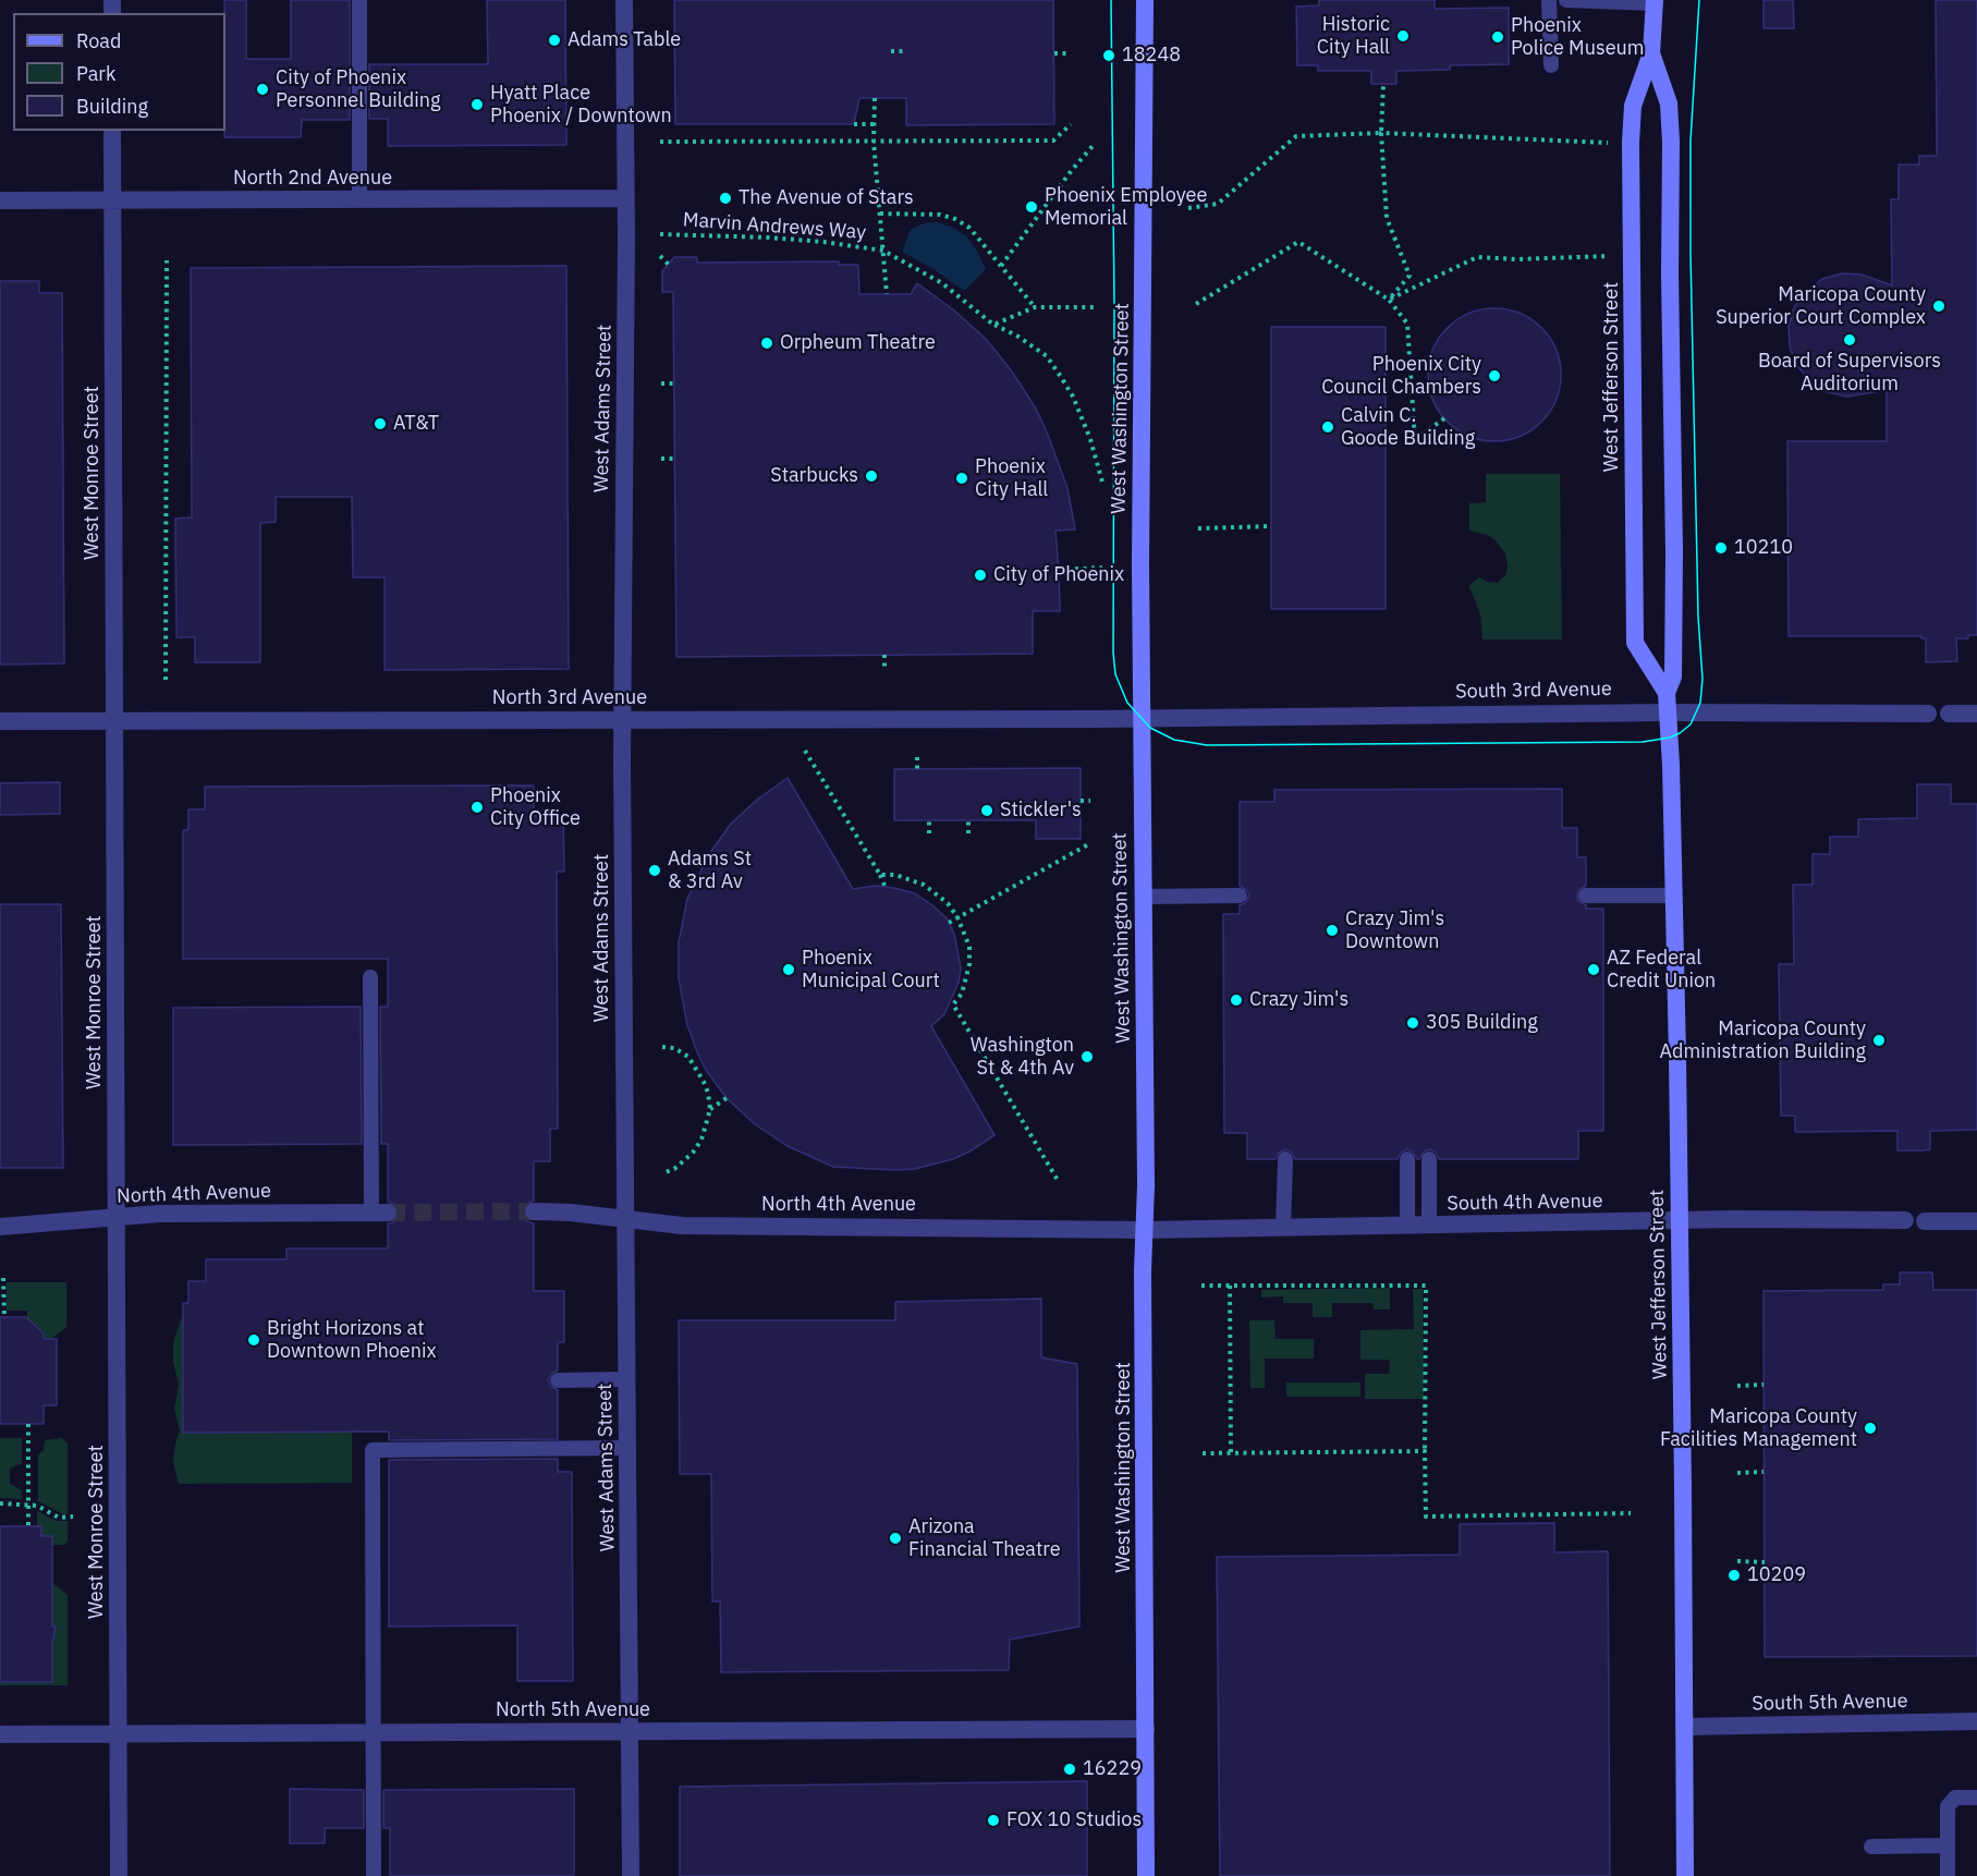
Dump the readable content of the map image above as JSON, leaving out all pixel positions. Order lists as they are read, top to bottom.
{
  "streets": {
    "main road": ["West Jefferson Street", "West Washington Street"],
    "street": [
      "North 2nd Avenue",
      "West Adams Street",
      "West Monroe Street",
      "South 3rd Avenue",
      "North 3rd Avenue",
      "North 4th Avenue",
      "South 4th Avenue",
      "South 5th Avenue",
      "North 5th Avenue"
    ],
    "path": ["Marvin Andrews Way"]
  },
  "crossings": [
    ["North 2nd Avenue", "West Adams Street"],
    ["North 2nd Avenue", "West Monroe Street"],
    ["West Jefferson Street", "South 3rd Avenue"],
    ["West Jefferson Street", "South 4th Avenue"],
    ["West Jefferson Street", "South 5th Avenue"],
    ["West Adams Street", "North 3rd Avenue"],
    ["West Adams Street", "North 4th Avenue"],
    ["West Adams Street", "North 5th Avenue"],
    ["West Washington Street", "South 3rd Avenue"],
    ["West Washington Street", "North 3rd Avenue"],
    ["West Washington Street", "North 4th Avenue"],
    ["West Washington Street", "South 4th Avenue"],
    ["West Washington Street", "North 5th Avenue"],
    ["West Monroe Street", "North 3rd Avenue"],
    ["West Monroe Street", "North 4th Avenue"],
    ["West Monroe Street", "North 5th Avenue"],
    ["South 3rd Avenue", "North 3rd Avenue"],
    ["North 4th Avenue", "South 4th Avenue"]
  ],
  "places": [
    "Historic City Hall",
    "Phoenix Police Museum",
    "Adams Table",
    "18248",
    "City of Phoenix Personnel Building",
    "Hyatt Place Phoenix / Downtown",
    "The Avenue of Stars",
    "Phoenix Employee Memorial",
    "Maricopa County Superior Court Complex",
    "Board of Supervisors Auditorium",
    "Orpheum Theatre",
    "Phoenix City Council Chambers",
    "AT&T",
    "Calvin C. Goode Building",
    "Starbucks",
    "Phoenix City Hall",
    "10210",
    "City of Phoenix",
    "Phoenix City Office",
    "Stickler's",
    "Adams St & 3rd Av",
    "Crazy Jim's Downtown",
    "Phoenix Municipal Court",
    "AZ Federal Credit Union",
    "Crazy Jim's",
    "305 Building",
    "Maricopa County Administration Building",
    "Washington St & 4th Av",
    "Bright Horizons at Downtown Phoenix",
    "Maricopa County Facilities Management",
    "Arizona Financial Theatre",
    "10209",
    "16229",
    "FOX 10 Studios"
  ],
  "legend": ["Road", "Park", "Building"]
}
